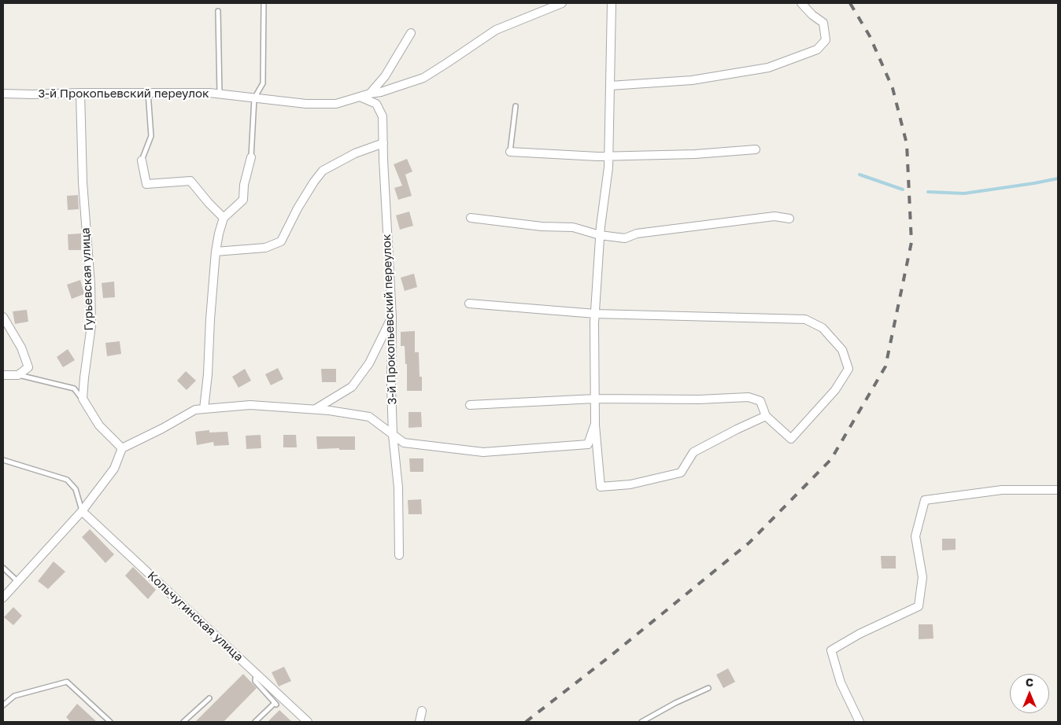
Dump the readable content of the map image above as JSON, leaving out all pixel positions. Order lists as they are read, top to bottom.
{
  "streets": {
    "street": ["3-й Прокопьевский переулок", "Гурьевская улица", "Кольчугинская улица"]
  },
  "crossings": [
    ["3-й Прокопьевский переулок", "Гурьевская улица"]
  ],
  "north": "top"
}
